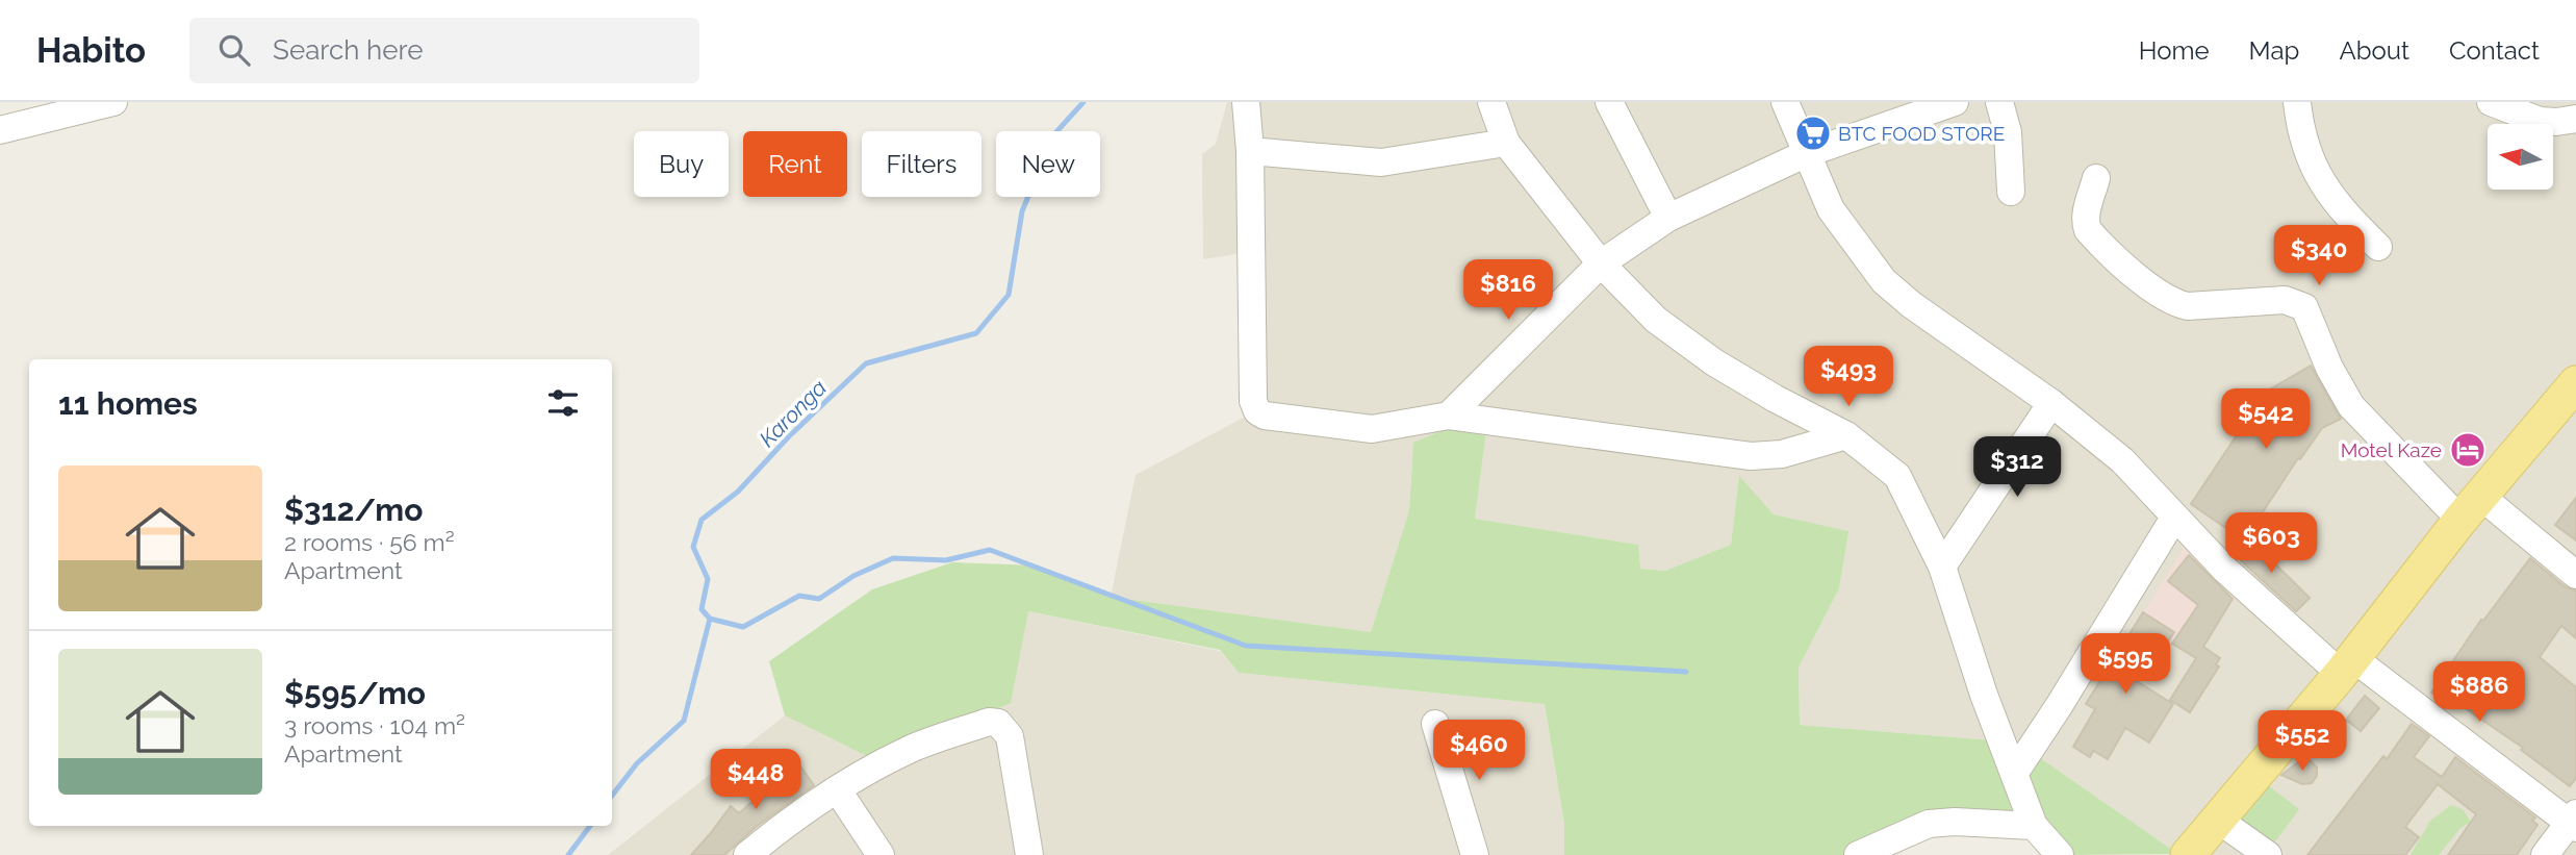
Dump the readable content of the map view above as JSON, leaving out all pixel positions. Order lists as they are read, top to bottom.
{
  "water": ["Karonga"],
  "places": {
    "supermarket": ["BTC FOOD STORE"],
    "hotel": ["Motel Kaze"]
  },
  "north": "left",
  "page": {
    "header": "Habito",
    "search": "Search here",
    "nav": [
      "Home",
      "Map",
      "About",
      "Contact"
    ],
    "chip": [
      "Buy",
      "Rent",
      "Filters",
      "New"
    ],
    "price": [
      "$340",
      "$816",
      "$493",
      "$542",
      "$312",
      "$603",
      "$595",
      "$886",
      "$552",
      "$460",
      "$448"
    ],
    "heading": "11 homes",
    "list": [
      {
        "name": "$312/mo",
        "note": "2 rooms · 56 m² · Apartment"
      },
      {
        "name": "$595/mo",
        "note": "3 rooms · 104 m² · Apartment"
      }
    ]
  }
}
